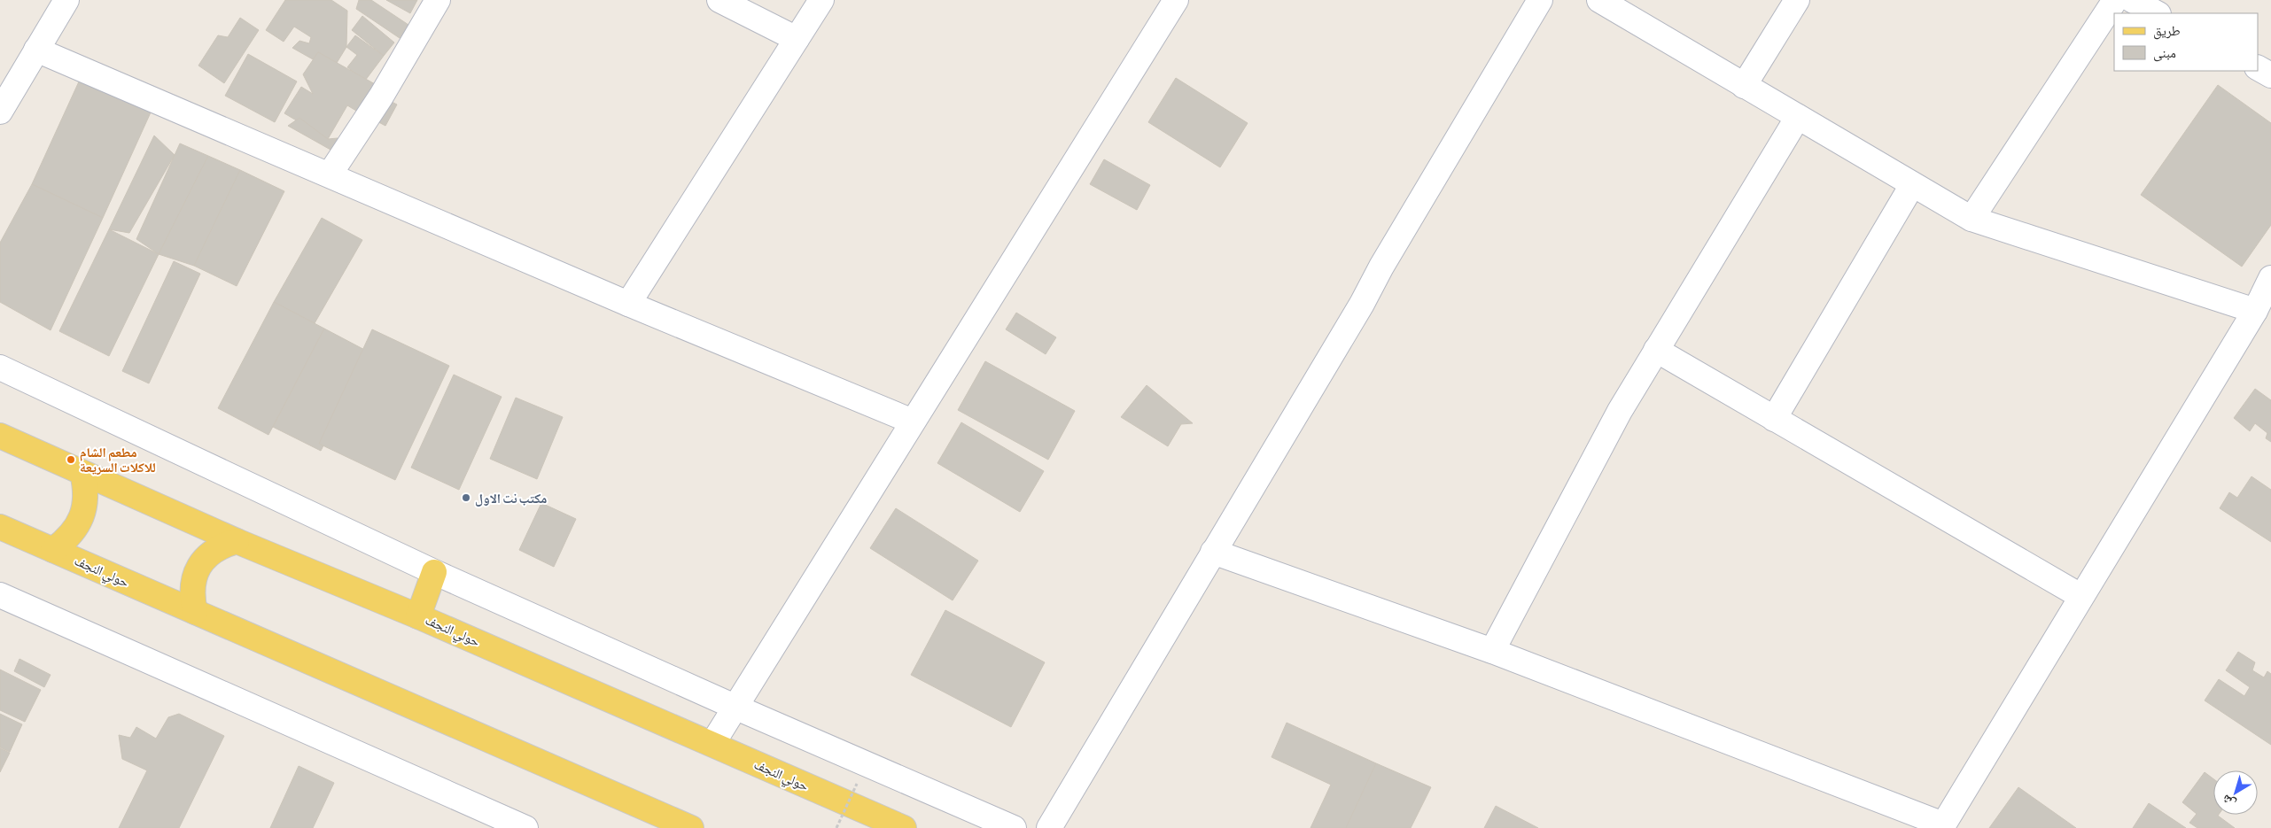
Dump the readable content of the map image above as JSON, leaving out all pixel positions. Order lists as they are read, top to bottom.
{
  "streets": {
    "main road": ["حولي النجف"]
  },
  "places": ["مطعم الشام للاكلات السريعة", "مكتب نت الاول"],
  "legend": ["طريق", "مبنى"],
  "north": "bottom left"
}
